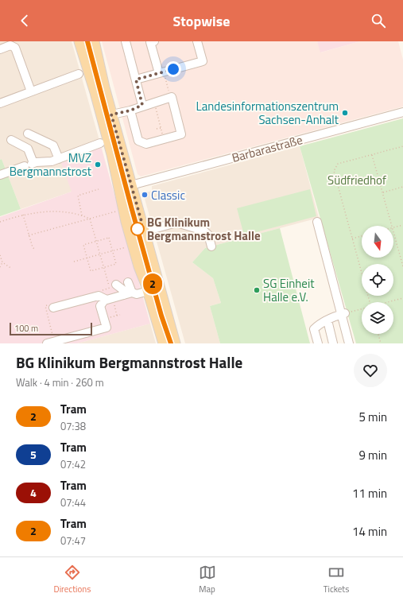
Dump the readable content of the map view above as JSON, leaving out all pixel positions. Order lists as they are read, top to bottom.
{
  "streets": {
    "street": ["Barbarastraße"]
  },
  "parks": ["Südfriedhof"],
  "places": [
    "Landesinformationszentrum Sachsen-Anhalt",
    "MVZ Bergmannstrost",
    "Classic",
    "BG Klinikum Bergmannstrost Halle",
    "SG Einheit Halle e.V."
  ],
  "lines": ["tram line 2"],
  "scale_bar": "100 m",
  "north": "bottom",
  "page": {
    "header": "Stopwise",
    "on_map": "2",
    "scale": "100 m",
    "heading": ["BG Klinikum Bergmannstrost Halle", "Walk · 4 min · 260 m"],
    "list": [
      {
        "mark": "2",
        "name": "Tram",
        "note": "07:38",
        "value": "5 min"
      },
      {
        "mark": "5",
        "name": "Tram",
        "note": "07:42",
        "value": "9 min"
      },
      {
        "mark": "4",
        "name": "Tram",
        "note": "07:44",
        "value": "11 min"
      },
      {
        "mark": "2",
        "name": "Tram",
        "note": "07:47",
        "value": "14 min"
      }
    ],
    "tabs": ["Directions", "Map", "Tickets"]
  }
}
